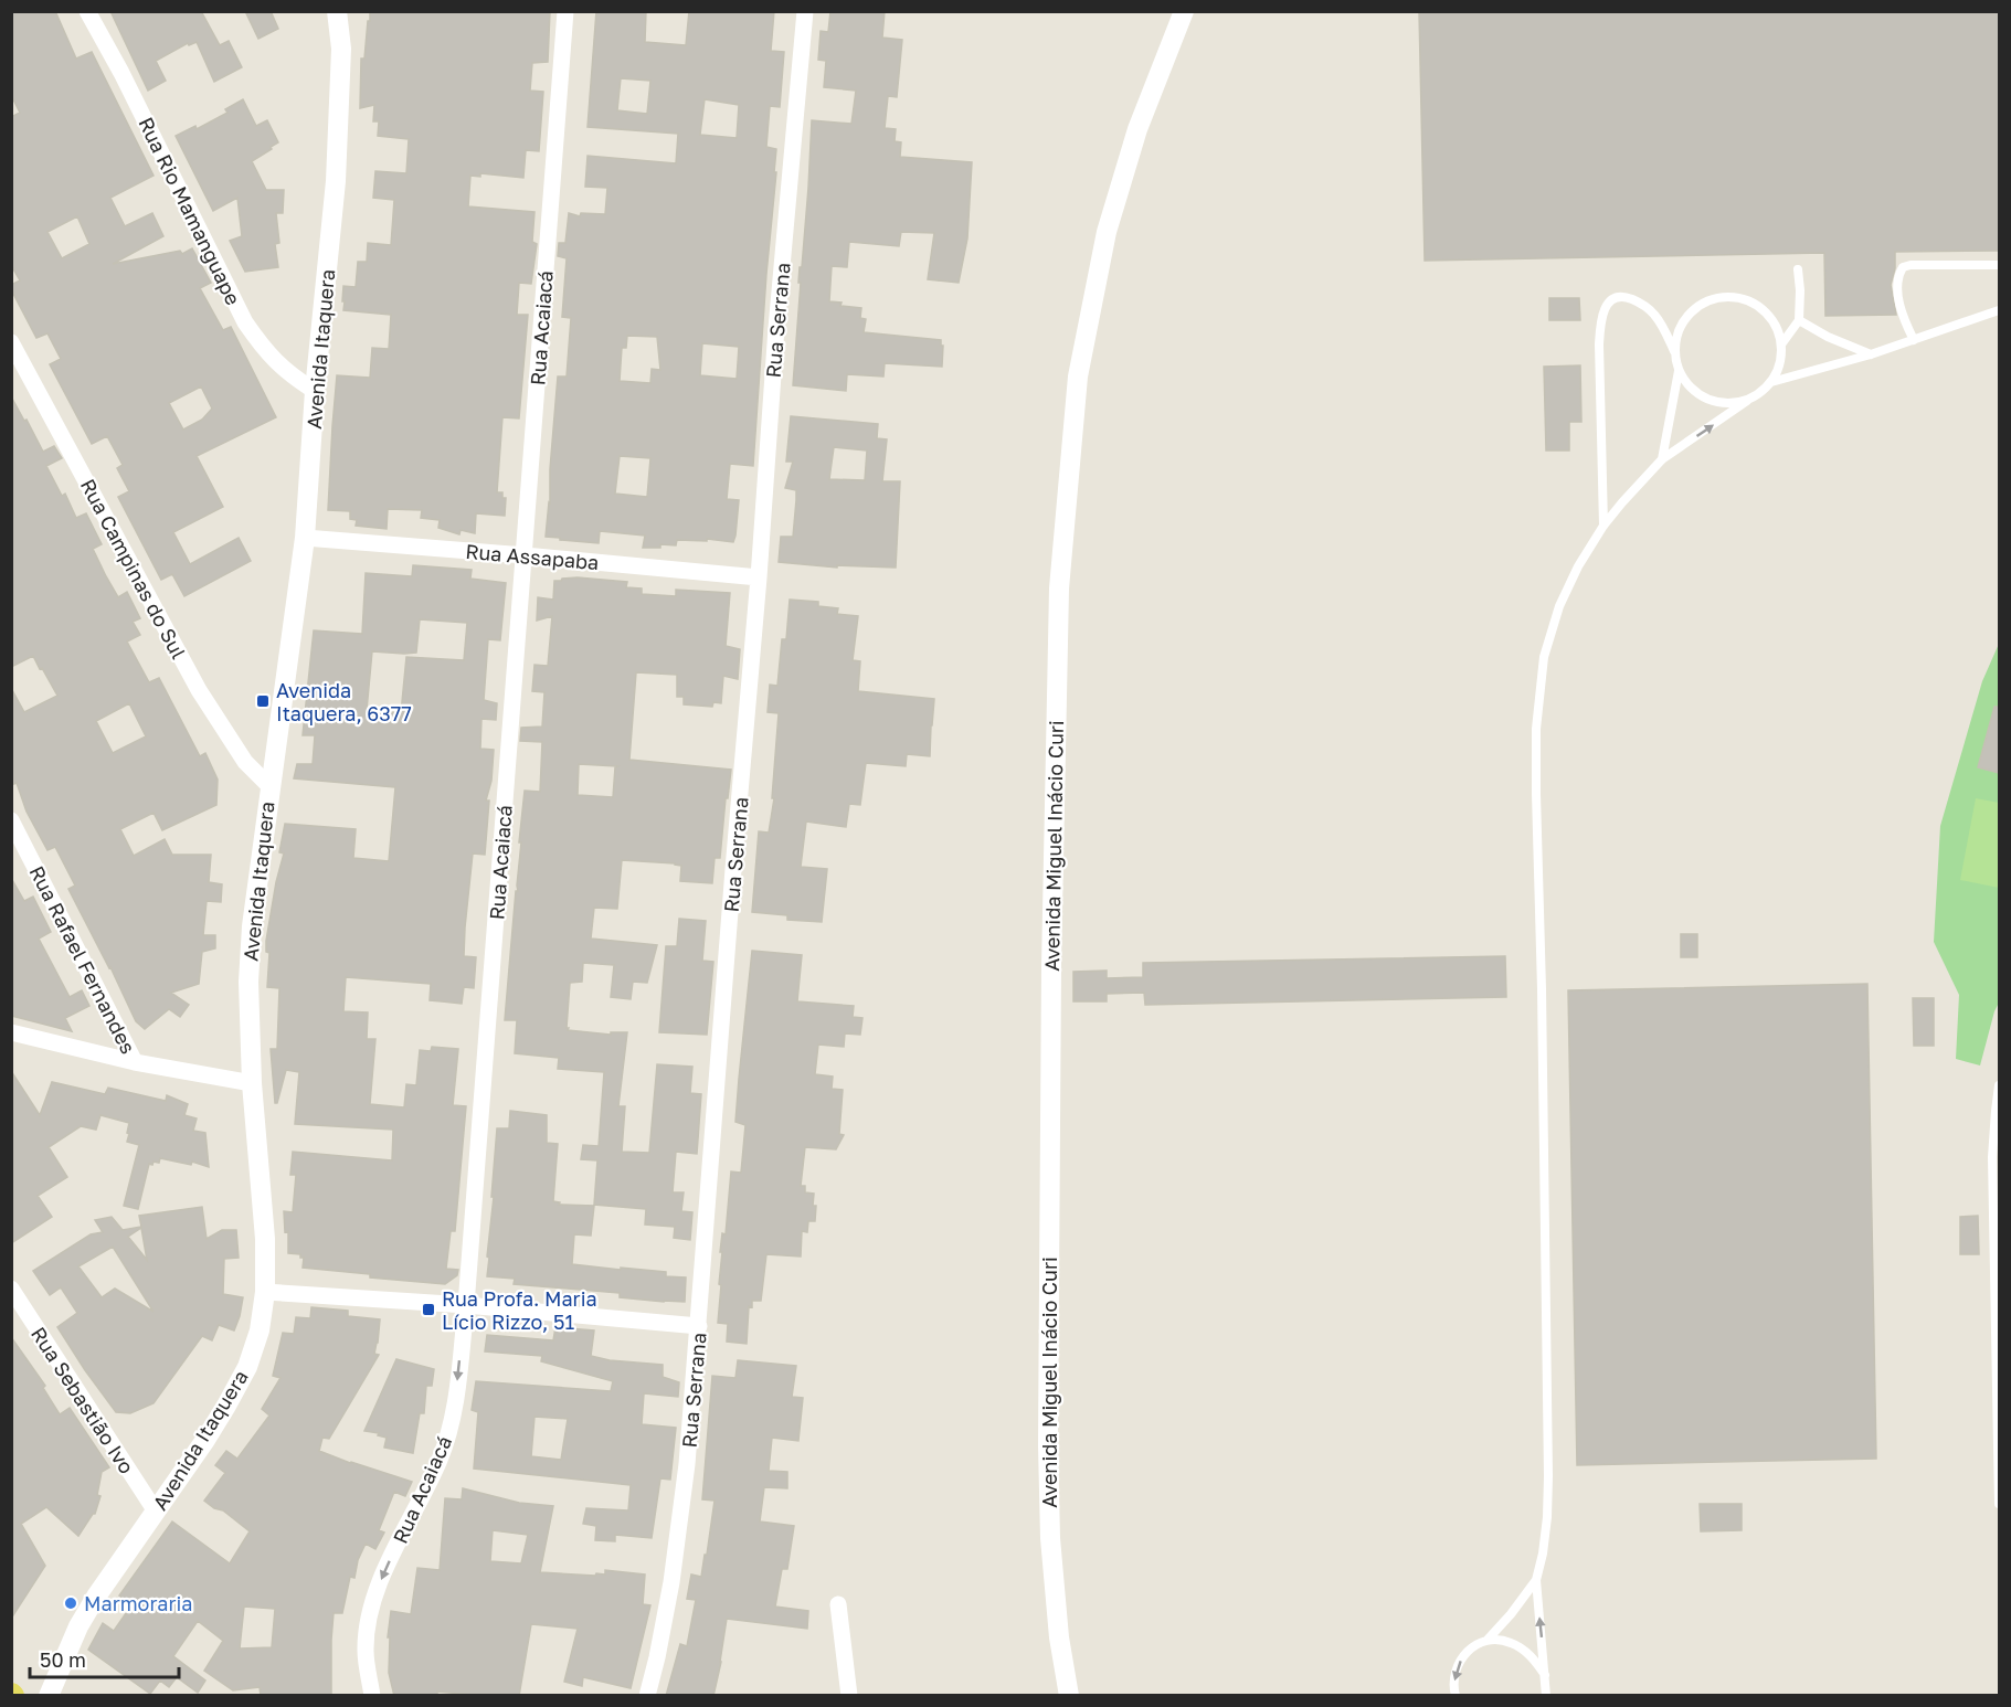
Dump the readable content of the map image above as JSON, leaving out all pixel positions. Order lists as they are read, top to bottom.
{
  "streets": {
    "street": [
      "Rua Rio Mamanguape",
      "Rua Serrana",
      "Rua Acaiacá",
      "Avenida Itaquera",
      "Rua Assapaba",
      "Rua Campinas do Sul",
      "Avenida Miguel Inácio Curi",
      "Rua Rafael Fernandes",
      "Rua Sebastião Ivo"
    ]
  },
  "crossings": [
    ["Rua Rio Mamanguape", "Avenida Itaquera"],
    ["Rua Serrana", "Rua Assapaba"],
    ["Rua Acaiacá", "Rua Assapaba"],
    ["Avenida Itaquera", "Rua Assapaba"],
    ["Avenida Itaquera", "Rua Campinas do Sul"],
    ["Avenida Itaquera", "Rua Sebastião Ivo"]
  ],
  "places": {
    "transit": ["Avenida Itaquera, 6377", "Rua Profa. Maria Lício Rizzo, 51"],
    "other": ["Marmoraria"]
  },
  "scale_bar": "50 m"
}
